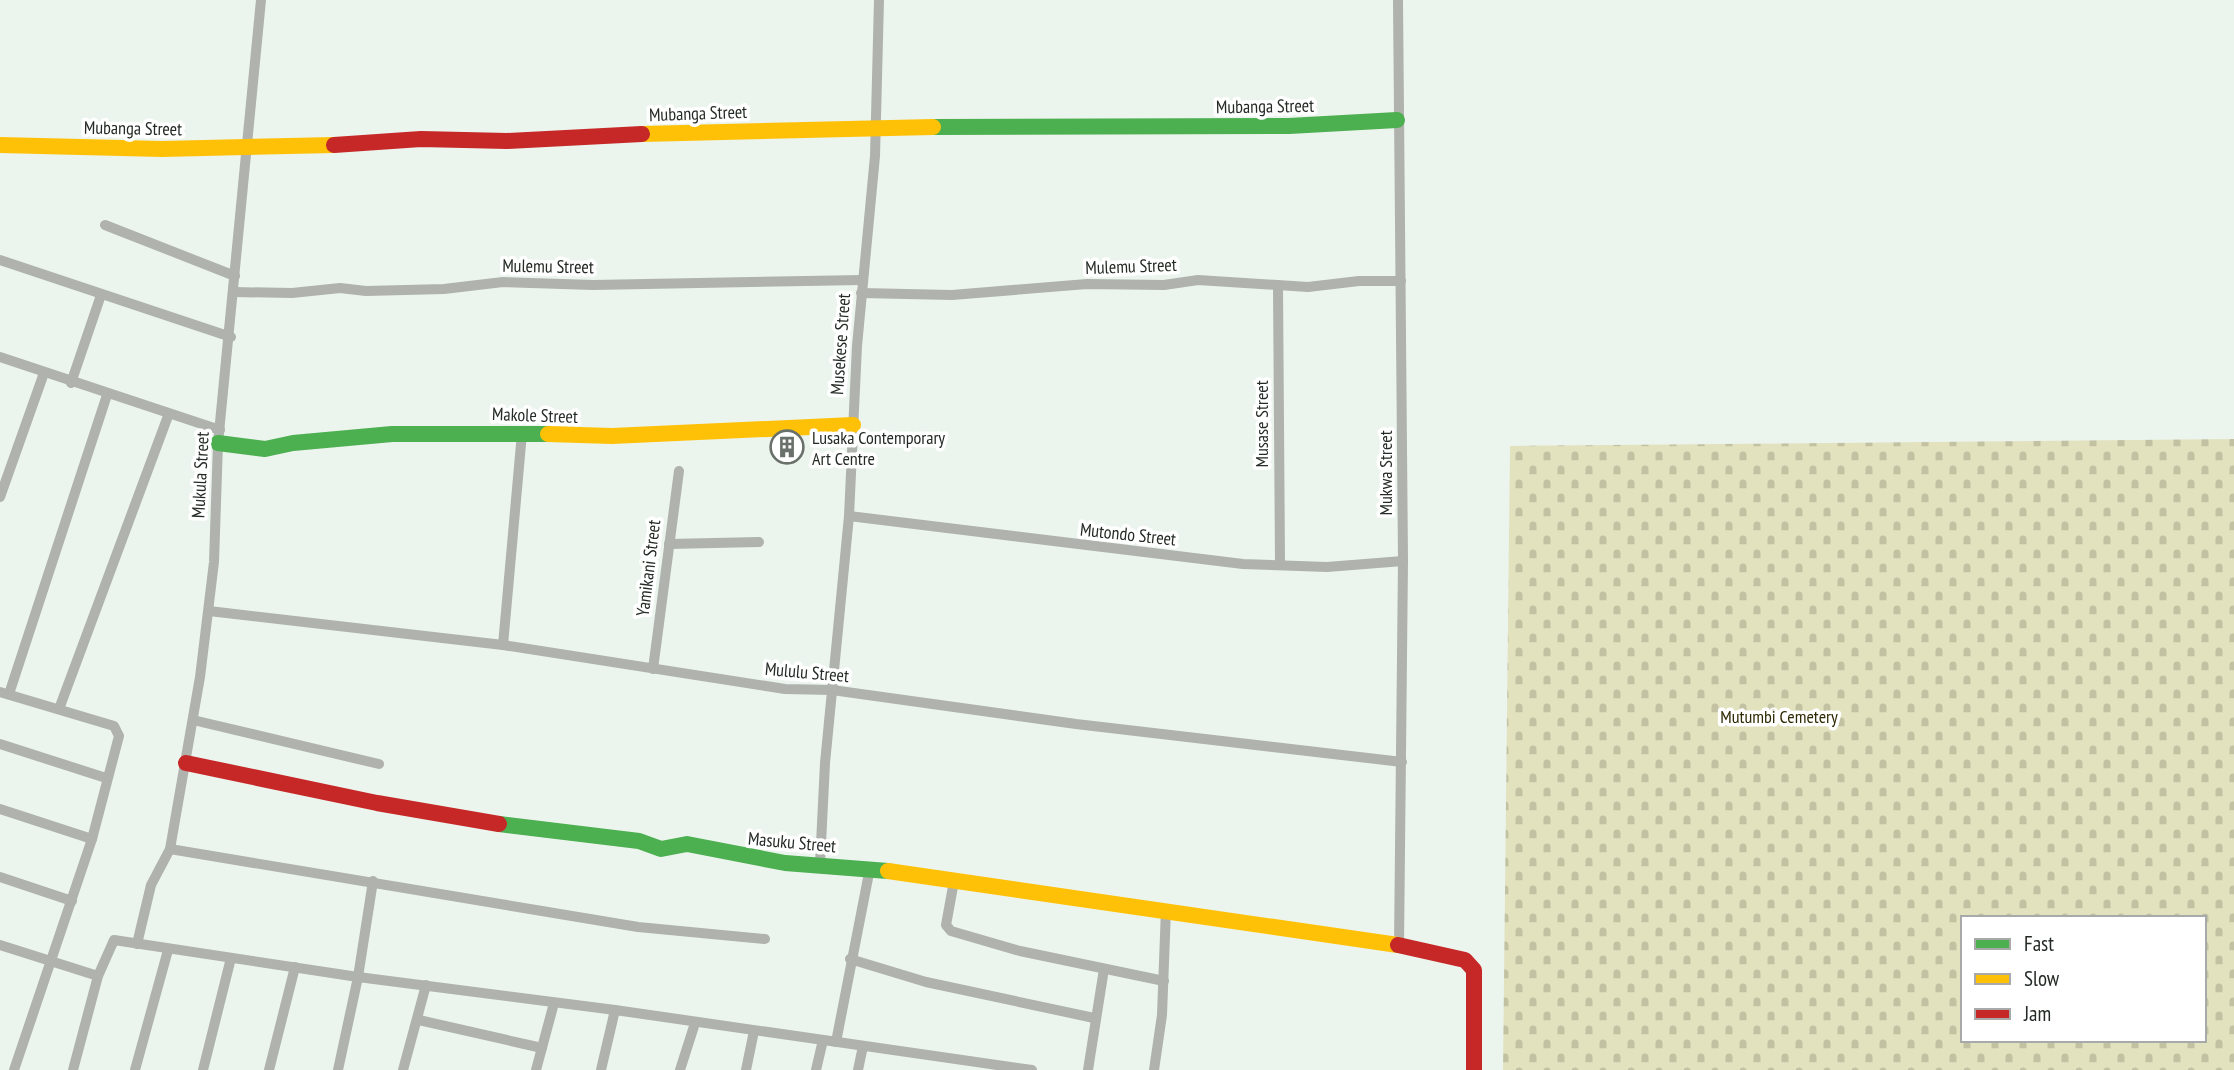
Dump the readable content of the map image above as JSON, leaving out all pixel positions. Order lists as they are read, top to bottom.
{
  "streets": {
    "street": [
      "Mubanga Street",
      "Mulemu Street",
      "Musekese Street",
      "Makole Street",
      "Musase Street",
      "Mukwa Street",
      "Mukula Street",
      "Mutondo Street",
      "Yamikani Street",
      "Mululu Street",
      "Masuku Street"
    ]
  },
  "crossings": [
    ["Mubanga Street", "Musekese Street"],
    ["Mubanga Street", "Mukwa Street"],
    ["Mubanga Street", "Mukula Street"],
    ["Mulemu Street", "Musekese Street"],
    ["Mulemu Street", "Musase Street"],
    ["Mulemu Street", "Mukwa Street"],
    ["Mulemu Street", "Mukula Street"],
    ["Musekese Street", "Makole Street"],
    ["Musekese Street", "Mutondo Street"],
    ["Musekese Street", "Mululu Street"],
    ["Musekese Street", "Masuku Street"],
    ["Makole Street", "Mukula Street"],
    ["Musase Street", "Mutondo Street"],
    ["Mukwa Street", "Mutondo Street"],
    ["Mukwa Street", "Mululu Street"],
    ["Mukwa Street", "Masuku Street"],
    ["Mukula Street", "Mululu Street"],
    ["Mukula Street", "Masuku Street"],
    ["Yamikani Street", "Mululu Street"]
  ],
  "parks": ["Mutumbi Cemetery"],
  "places": {
    "building": ["Lusaka Contemporary Art Centre"]
  },
  "legend": ["Fast", "Slow", "Jam"]
}
